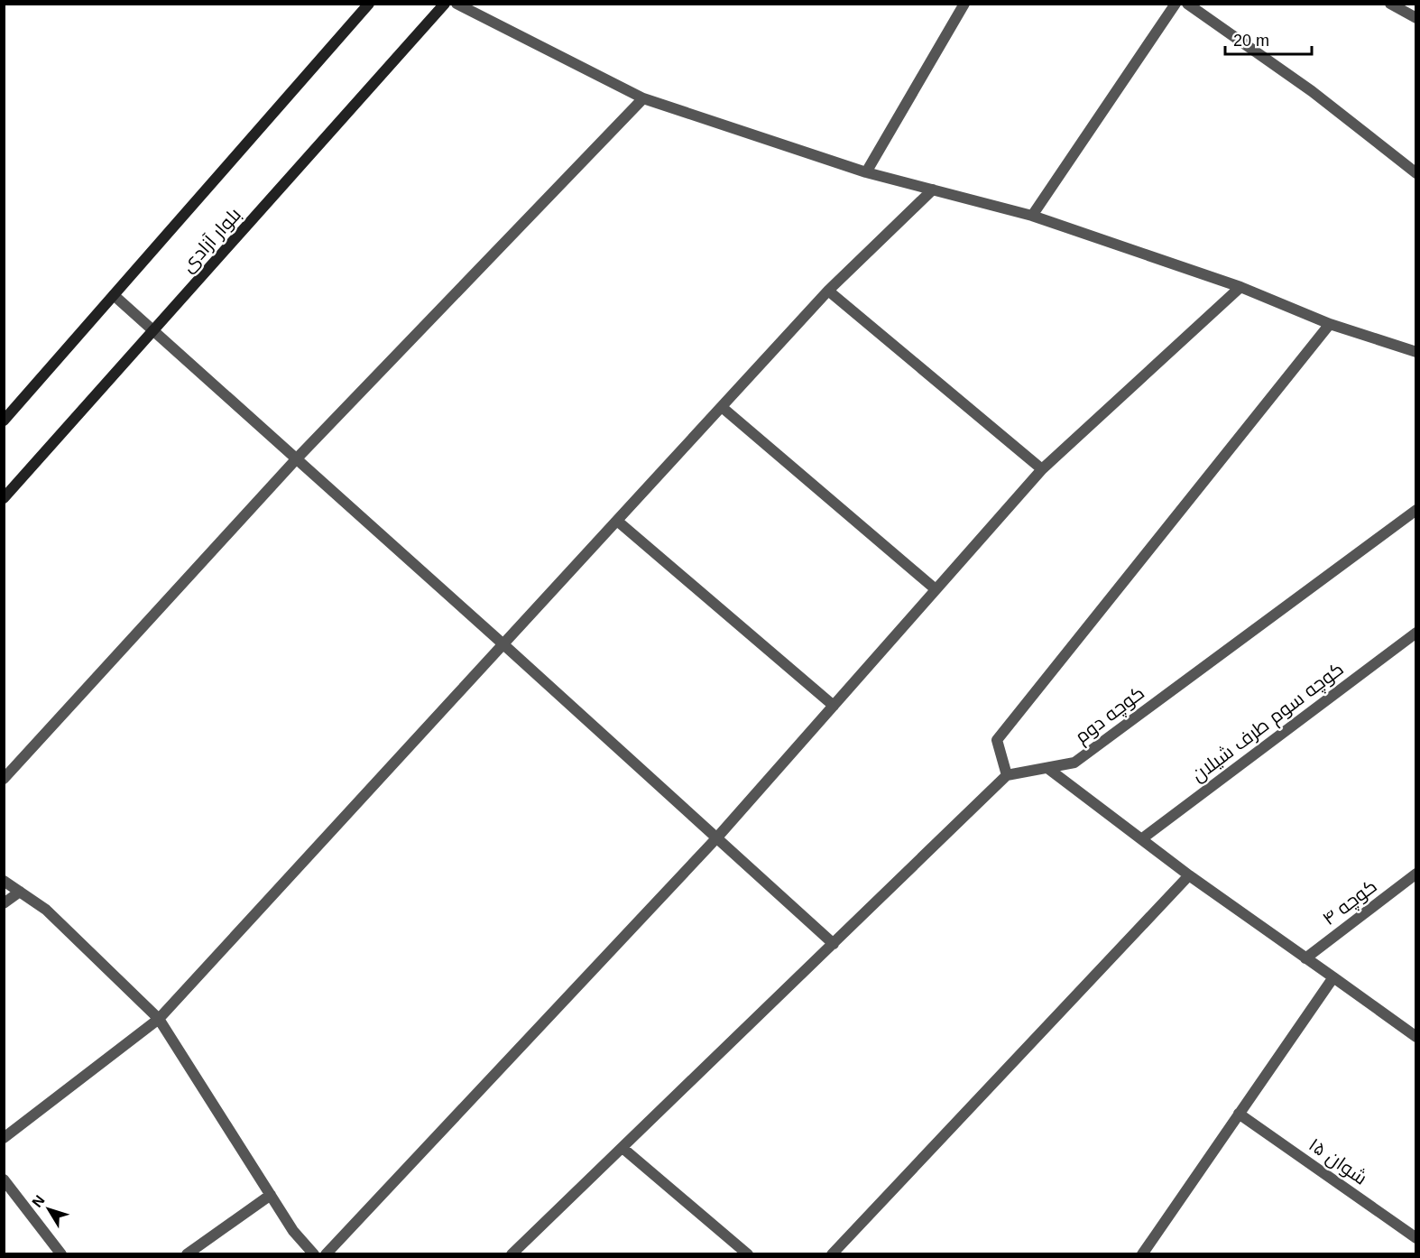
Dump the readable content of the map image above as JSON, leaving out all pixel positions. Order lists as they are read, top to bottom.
{
  "streets": {
    "street": [
      "بلوار آزادی",
      "کوچه دوم",
      "کوچه سوم طرف شیلان",
      "کوچه ۴",
      "شوان ۱۵"
    ]
  },
  "scale_bar": "20 m",
  "north": "top left"
}
